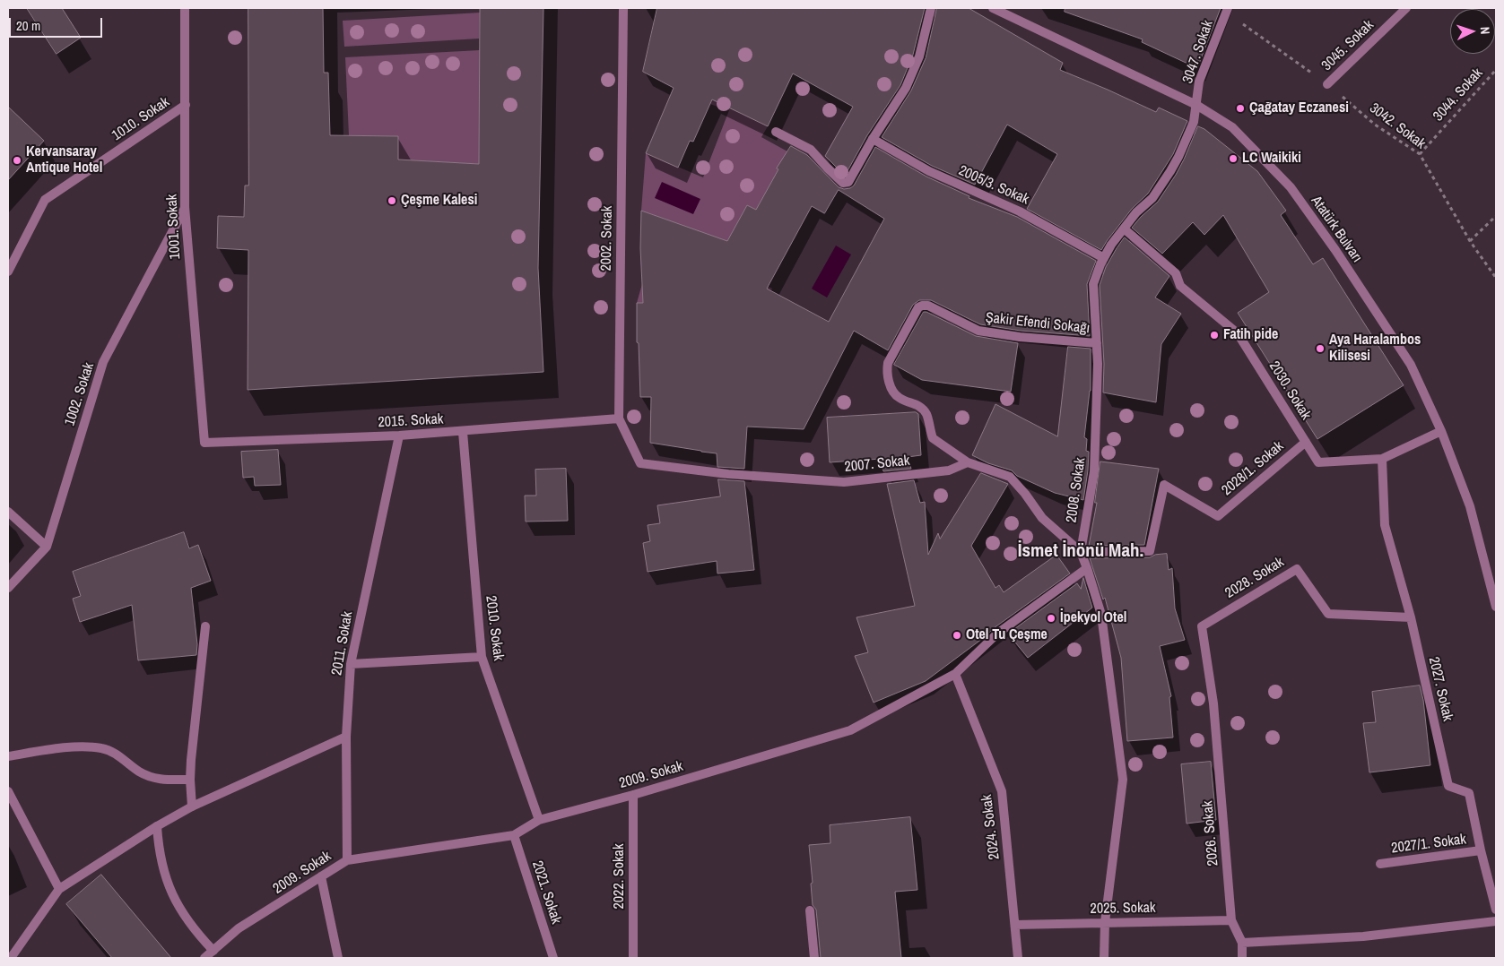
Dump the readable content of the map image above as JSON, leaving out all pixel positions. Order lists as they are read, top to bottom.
{
  "streets": {
    "street": [
      "3045. Sokak",
      "3047. Sokak",
      "1010. Sokak",
      "2005/3. Sokak",
      "1001. Sokak",
      "Atatürk Bulvarı",
      "2002. Sokak",
      "Şakir Efendi Sokağı",
      "2030. Sokak",
      "1002. Sokak",
      "2015. Sokak",
      "2007. Sokak",
      "2028/1. Sokak",
      "2008. Sokak",
      "2028. Sokak",
      "2010. Sokak",
      "2011. Sokak",
      "2027. Sokak",
      "2009. Sokak",
      "2024. Sokak",
      "2026. Sokak",
      "2027/1. Sokak",
      "2022. Sokak",
      "2021. Sokak",
      "2025. Sokak"
    ],
    "path": ["3044. Sokak", "3042. Sokak"]
  },
  "crossings": [
    ["3045. Sokak", "3042. Sokak"],
    ["3047. Sokak", "3042. Sokak"],
    ["3047. Sokak", "Atatürk Bulvarı"],
    ["3047. Sokak", "2008. Sokak"],
    ["3044. Sokak", "3042. Sokak"],
    ["1010. Sokak", "1001. Sokak"],
    ["2005/3. Sokak", "2008. Sokak"],
    ["1001. Sokak", "1002. Sokak"],
    ["1001. Sokak", "2015. Sokak"],
    ["Atatürk Bulvarı", "2030. Sokak"],
    ["Atatürk Bulvarı", "2008. Sokak"],
    ["2002. Sokak", "2015. Sokak"],
    ["2002. Sokak", "2007. Sokak"],
    ["Şakir Efendi Sokağı", "2007. Sokak"],
    ["Şakir Efendi Sokağı", "2008. Sokak"],
    ["2030. Sokak", "2028/1. Sokak"],
    ["2030. Sokak", "2008. Sokak"],
    ["2030. Sokak", "2027. Sokak"],
    ["2015. Sokak", "2010. Sokak"],
    ["2015. Sokak", "2011. Sokak"],
    ["2028/1. Sokak", "2008. Sokak"],
    ["2028. Sokak", "2027. Sokak"],
    ["2028. Sokak", "2026. Sokak"],
    ["2010. Sokak", "2009. Sokak"],
    ["2011. Sokak", "2009. Sokak"],
    ["2027. Sokak", "2027/1. Sokak"],
    ["2009. Sokak", "2024. Sokak"],
    ["2009. Sokak", "2022. Sokak"],
    ["2009. Sokak", "2021. Sokak"],
    ["2024. Sokak", "2025. Sokak"],
    ["2026. Sokak", "2025. Sokak"]
  ],
  "districts": ["İsmet İnönü Mah."],
  "places": [
    "Çağatay Eczanesi",
    "LC Waikiki",
    "Kervansaray Antique Hotel",
    "Çeşme Kalesi",
    "Fatih pide",
    "Aya Haralambos Kilisesi",
    "İpekyol Otel",
    "Otel Tu Çeşme"
  ],
  "scale_bar": "20 m",
  "north": "right"
}
